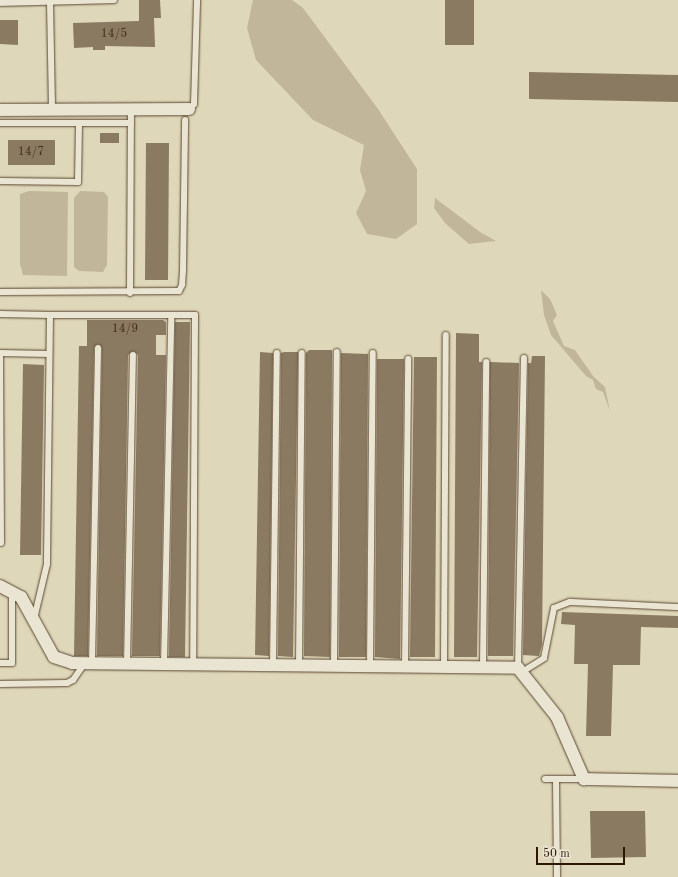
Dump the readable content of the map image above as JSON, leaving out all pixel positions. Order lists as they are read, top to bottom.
{
  "house_numbers": ["14/5", "14/7", "14/9"],
  "scale_bar": "50 m"
}
